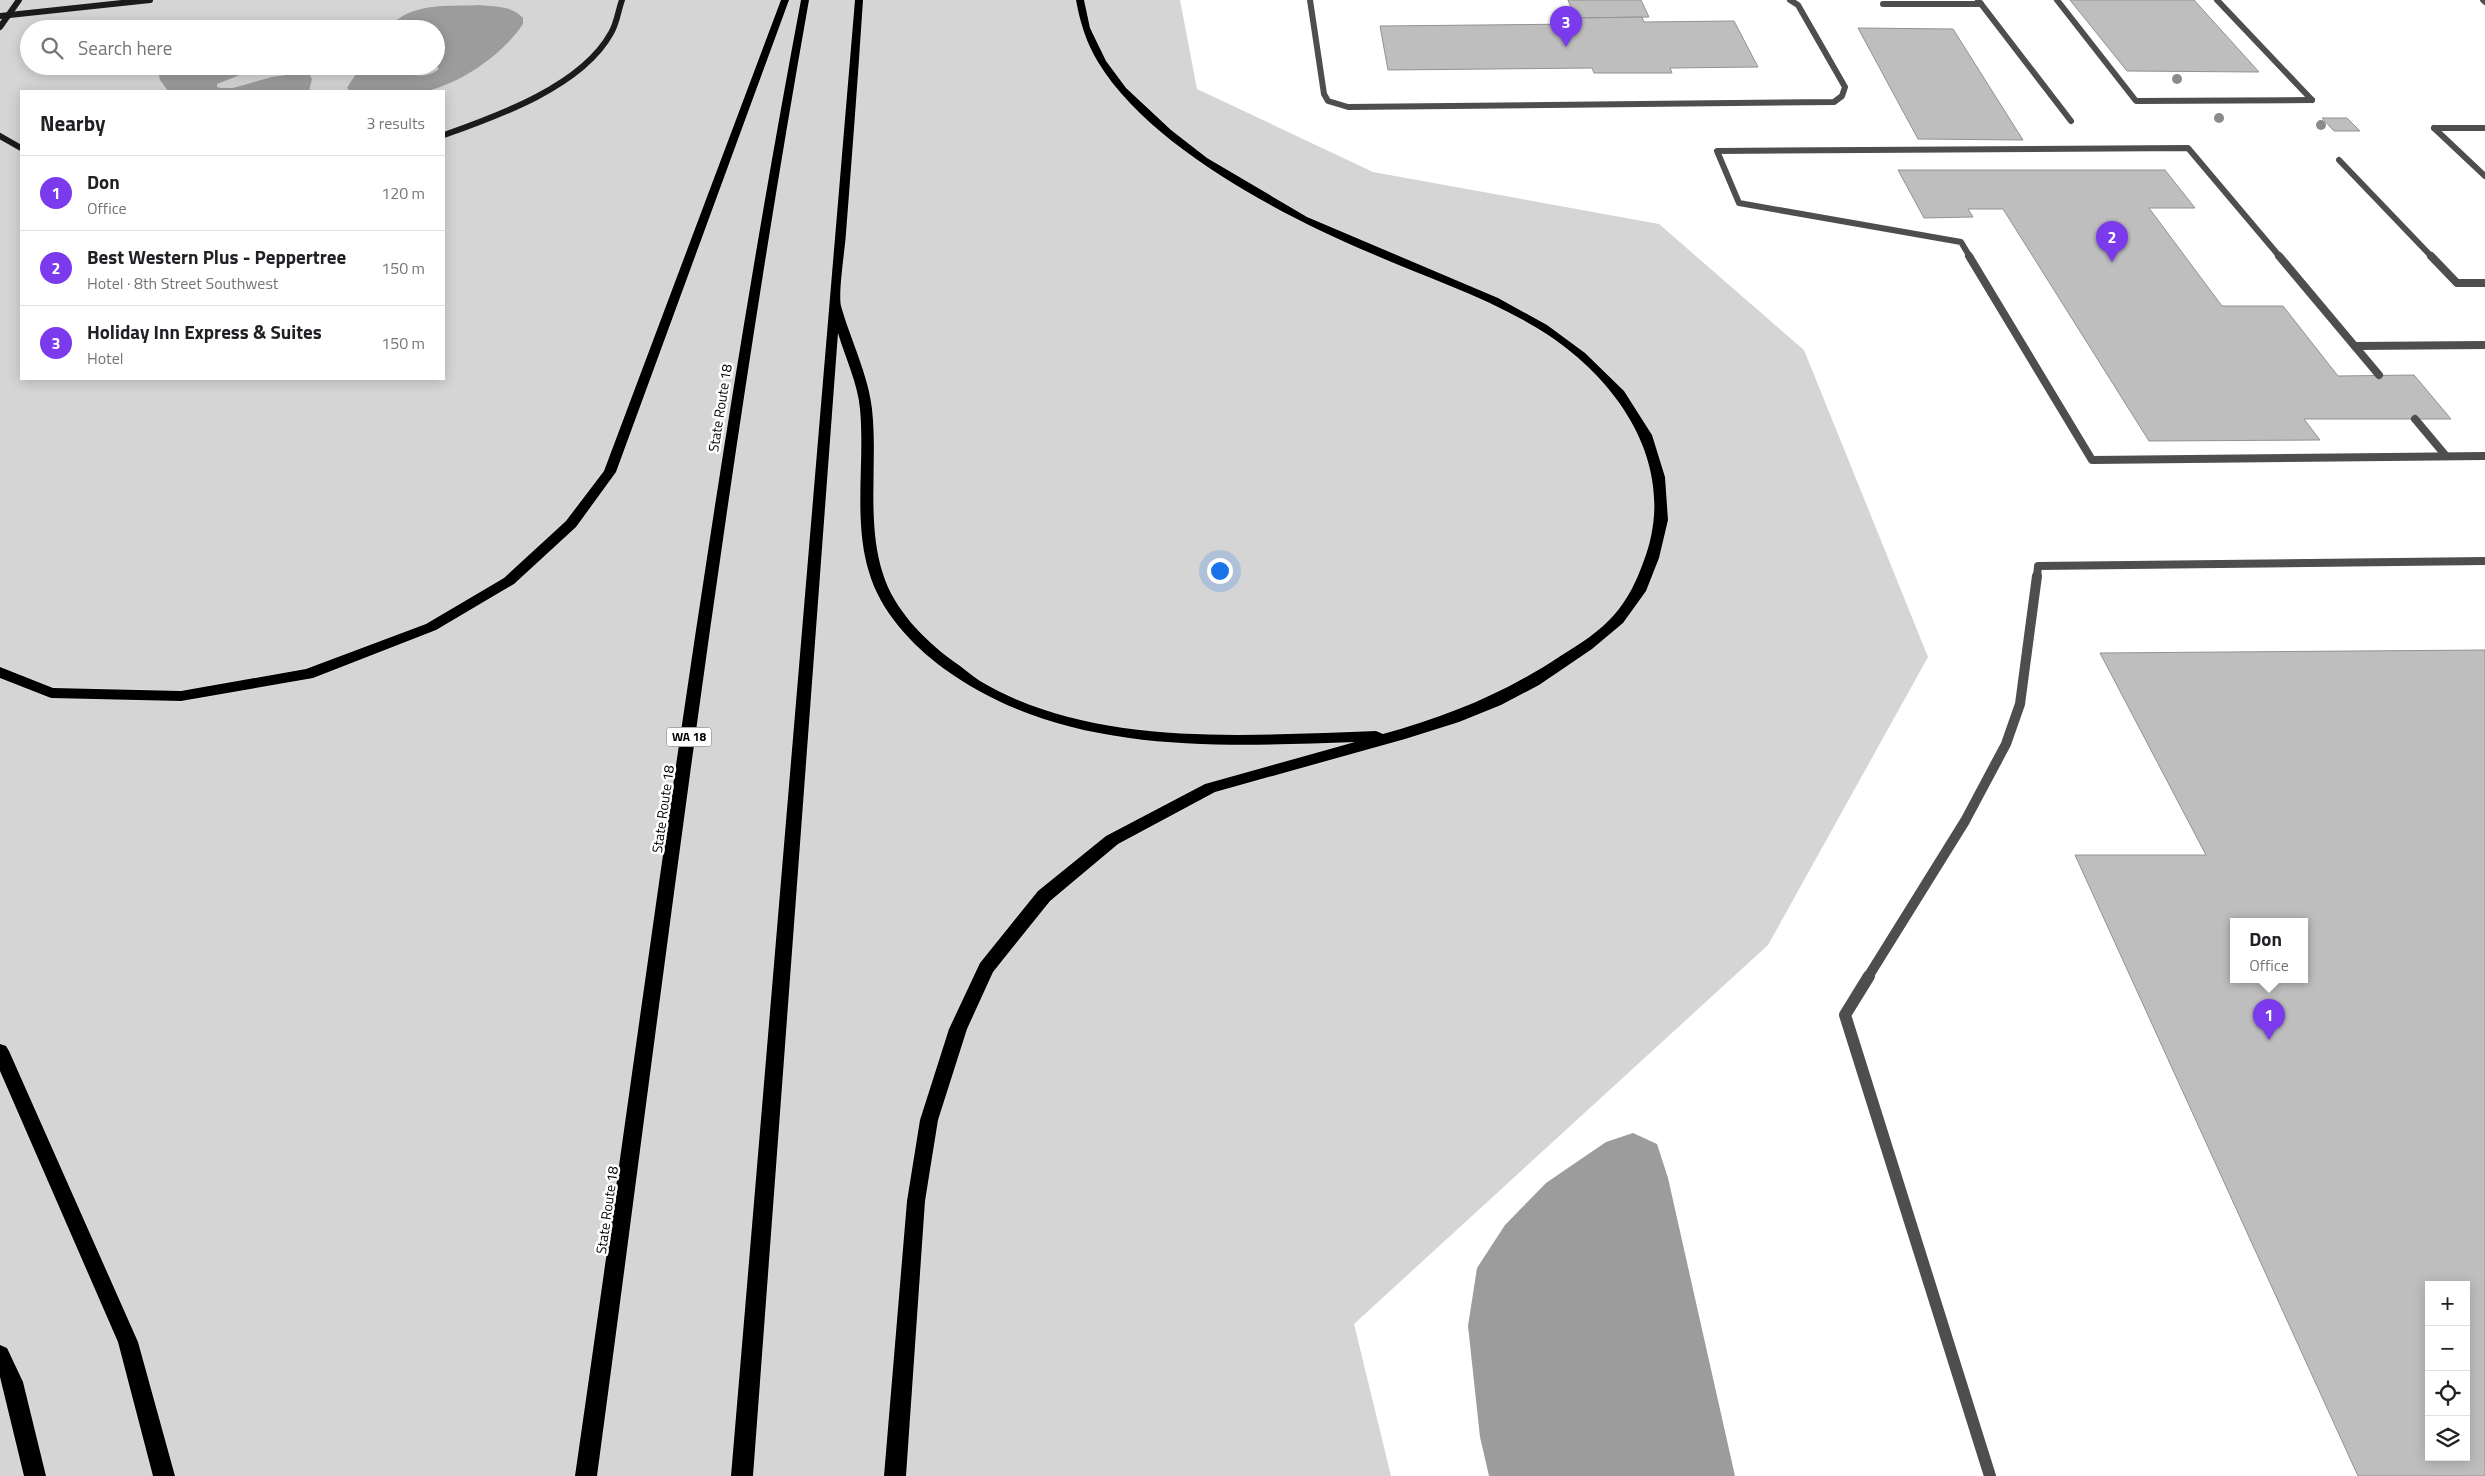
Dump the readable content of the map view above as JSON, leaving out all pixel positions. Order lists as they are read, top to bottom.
{
  "streets": {
    "highway": ["State Route 18", "WA 18"]
  },
  "page": {
    "pins": ["3", "2", "1"],
    "search": "Search here",
    "heading": ["Nearby", "3 results"],
    "list": [
      {
        "mark": "1",
        "name": "Don",
        "note": "Office",
        "value": "120 m"
      },
      {
        "mark": "2",
        "name": "Best Western Plus - Peppertree",
        "note": "Hotel · 8th Street Southwest",
        "value": "150 m"
      },
      {
        "mark": "3",
        "name": "Holiday Inn Express & Suites",
        "note": "Hotel",
        "value": "150 m"
      }
    ],
    "popup": ["Don", "Office"],
    "map_buttons": ["+", "−"]
  }
}
